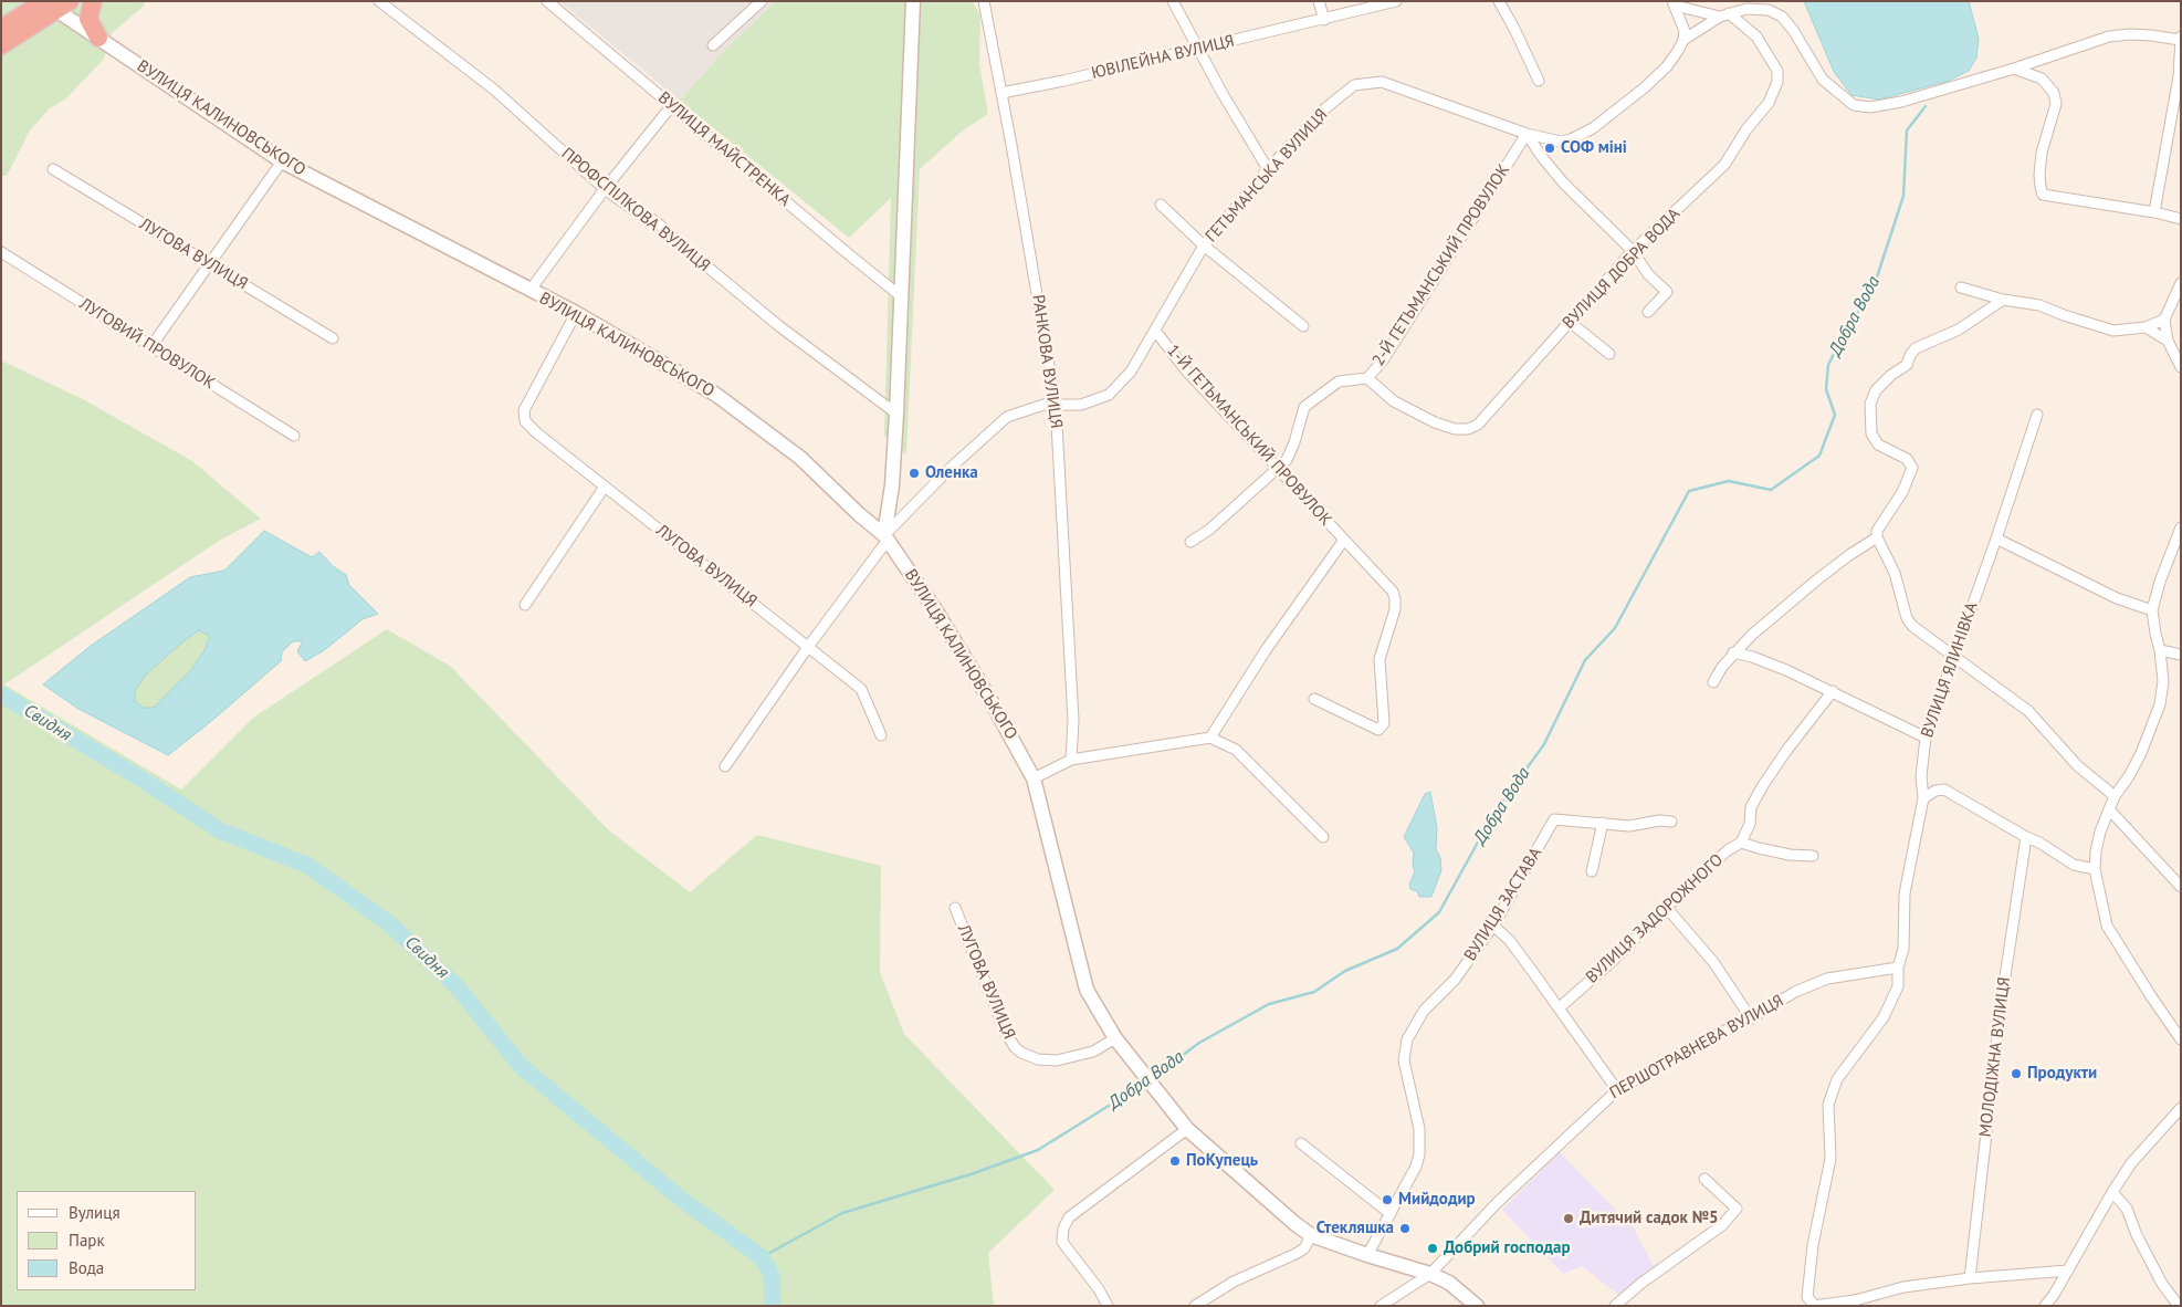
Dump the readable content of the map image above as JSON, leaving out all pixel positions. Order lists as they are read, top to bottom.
{
  "streets": {
    "main road": ["ВУЛИЦЯ КАЛИНОВСЬКОГО"],
    "street": [
      "ЮВІЛЕЙНА ВУЛИЦЯ",
      "ВУЛИЦЯ МАЙСТРЕНКА",
      "ГЕТЬМАНСЬКА ВУЛИЦЯ",
      "ПРОФСПІЛКОВА ВУЛИЦЯ",
      "ЛУГОВА ВУЛИЦЯ",
      "2-Й ГЕТЬМАНСЬКИЙ ПРОВУЛОК",
      "ВУЛИЦЯ ДОБРА ВОДА",
      "ЛУГОВИЙ ПРОВУЛОК",
      "РАНКОВА ВУЛИЦЯ",
      "1-Й ГЕТЬМАНСЬКИЙ ПРОВУЛОК",
      "ВУЛИЦЯ ЯЛИНІВКА",
      "ВУЛИЦЯ ЗАСТАВА",
      "ВУЛИЦЯ ЗАДОРОЖНОГО",
      "ПЕРШОТРАВНЕВА ВУЛИЦЯ",
      "МОЛОДІЖНА ВУЛИЦЯ"
    ]
  },
  "crossings": [
    ["ЮВІЛЕЙНА ВУЛИЦЯ", "РАНКОВА ВУЛИЦЯ"],
    ["ВУЛИЦЯ КАЛИНОВСЬКОГО", "ГЕТЬМАНСЬКА ВУЛИЦЯ"],
    ["ВУЛИЦЯ КАЛИНОВСЬКОГО", "ЛУГОВА ВУЛИЦЯ"],
    ["ВУЛИЦЯ КАЛИНОВСЬКОГО", "ВУЛИЦЯ ЗАСТАВА"],
    ["ВУЛИЦЯ КАЛИНОВСЬКОГО", "ПЕРШОТРАВНЕВА ВУЛИЦЯ"],
    ["ГЕТЬМАНСЬКА ВУЛИЦЯ", "ЛУГОВА ВУЛИЦЯ"],
    ["ГЕТЬМАНСЬКА ВУЛИЦЯ", "2-Й ГЕТЬМАНСЬКИЙ ПРОВУЛОК"],
    ["ГЕТЬМАНСЬКА ВУЛИЦЯ", "РАНКОВА ВУЛИЦЯ"],
    ["ГЕТЬМАНСЬКА ВУЛИЦЯ", "1-Й ГЕТЬМАНСЬКИЙ ПРОВУЛОК"],
    ["2-Й ГЕТЬМАНСЬКИЙ ПРОВУЛОК", "ВУЛИЦЯ ДОБРА ВОДА"],
    ["2-Й ГЕТЬМАНСЬКИЙ ПРОВУЛОК", "1-Й ГЕТЬМАНСЬКИЙ ПРОВУЛОК"],
    ["ВУЛИЦЯ ЯЛИНІВКА", "ПЕРШОТРАВНЕВА ВУЛИЦЯ"]
  ],
  "water": ["Добра Вода", "Свидня"],
  "places": [
    "СОФ міні",
    "Оленка",
    "Продукти",
    "ПоКупець",
    "Мийдодир",
    "Дитячий садок №5",
    "Стекляшка",
    "Добрий господар"
  ],
  "legend": ["Вулиця", "Парк", "Вода"]
}
